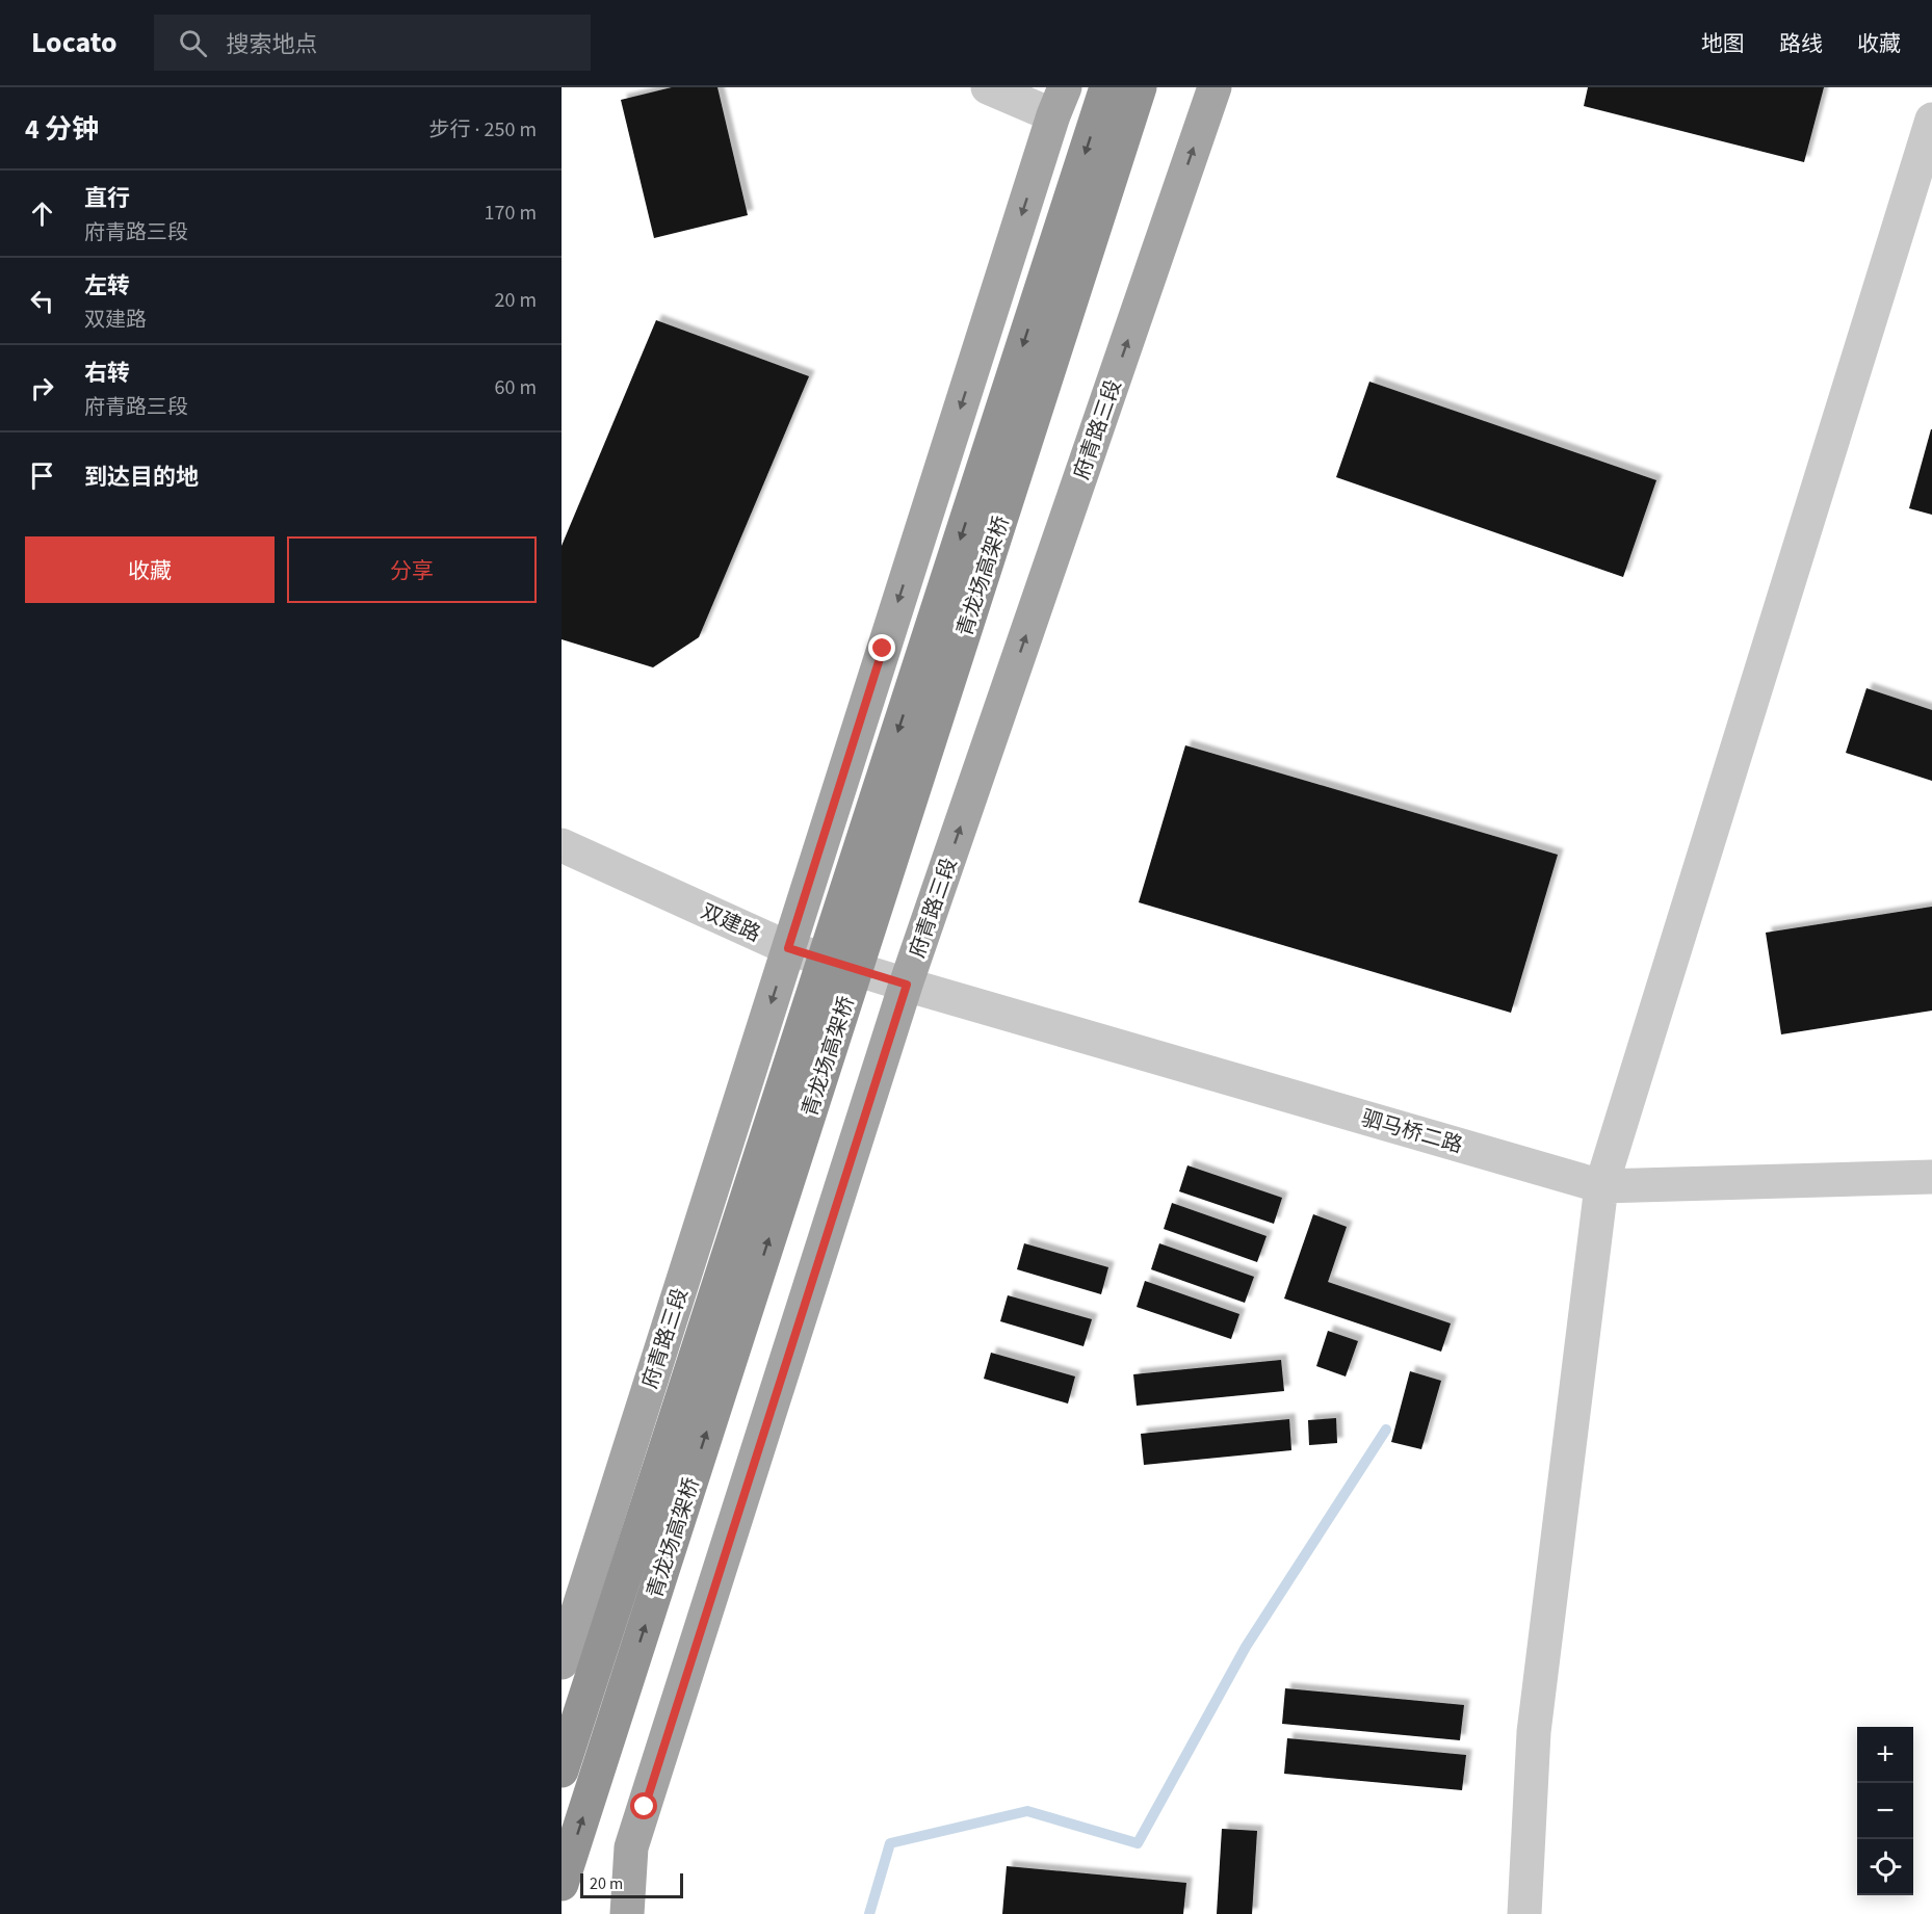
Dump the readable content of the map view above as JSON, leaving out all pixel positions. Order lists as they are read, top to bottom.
{
  "streets": {
    "highway": ["青龙场高架桥"],
    "main road": ["府青路三段"],
    "street": ["双建路", "驷马桥二路"]
  },
  "crossings": [
    ["府青路三段", "双建路"],
    ["府青路三段", "驷马桥二路"],
    ["双建路", "驷马桥二路"]
  ],
  "scale_bar": "20 m",
  "page": {
    "header": "Locato",
    "search": "搜索地点",
    "nav": ["地图", "路线", "收藏"],
    "heading": ["4 分钟", "步行 · 250 m"],
    "list": [
      ["直行", "府青路三段", "170 m"],
      ["左转", "双建路", "20 m"],
      ["右转", "府青路三段", "60 m"],
      "到达目的地"
    ],
    "buttons": ["收藏", "分享"],
    "map_buttons": ["+", "−"],
    "scale": "20 m"
  }
}
